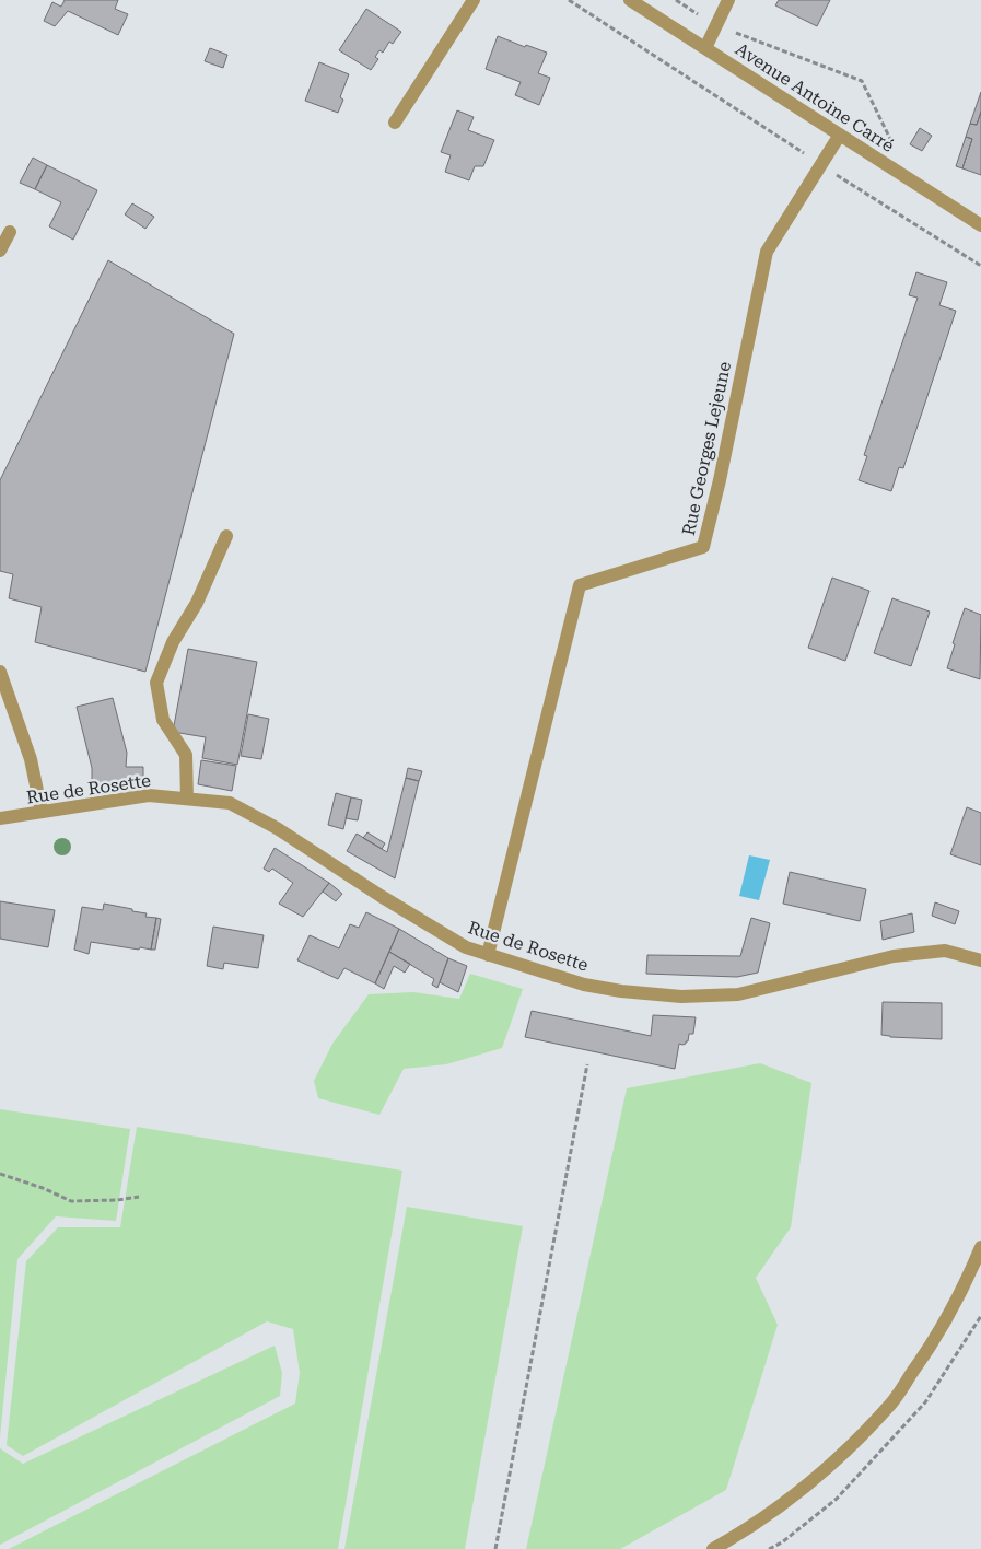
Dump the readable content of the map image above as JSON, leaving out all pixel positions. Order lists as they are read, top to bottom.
{
  "streets": {
    "street": ["Avenue Antoine Carré", "Rue Georges Lejeune", "Rue de Rosette"]
  },
  "crossings": [
    ["Avenue Antoine Carré", "Rue Georges Lejeune"],
    ["Rue Georges Lejeune", "Rue de Rosette"]
  ]
}
